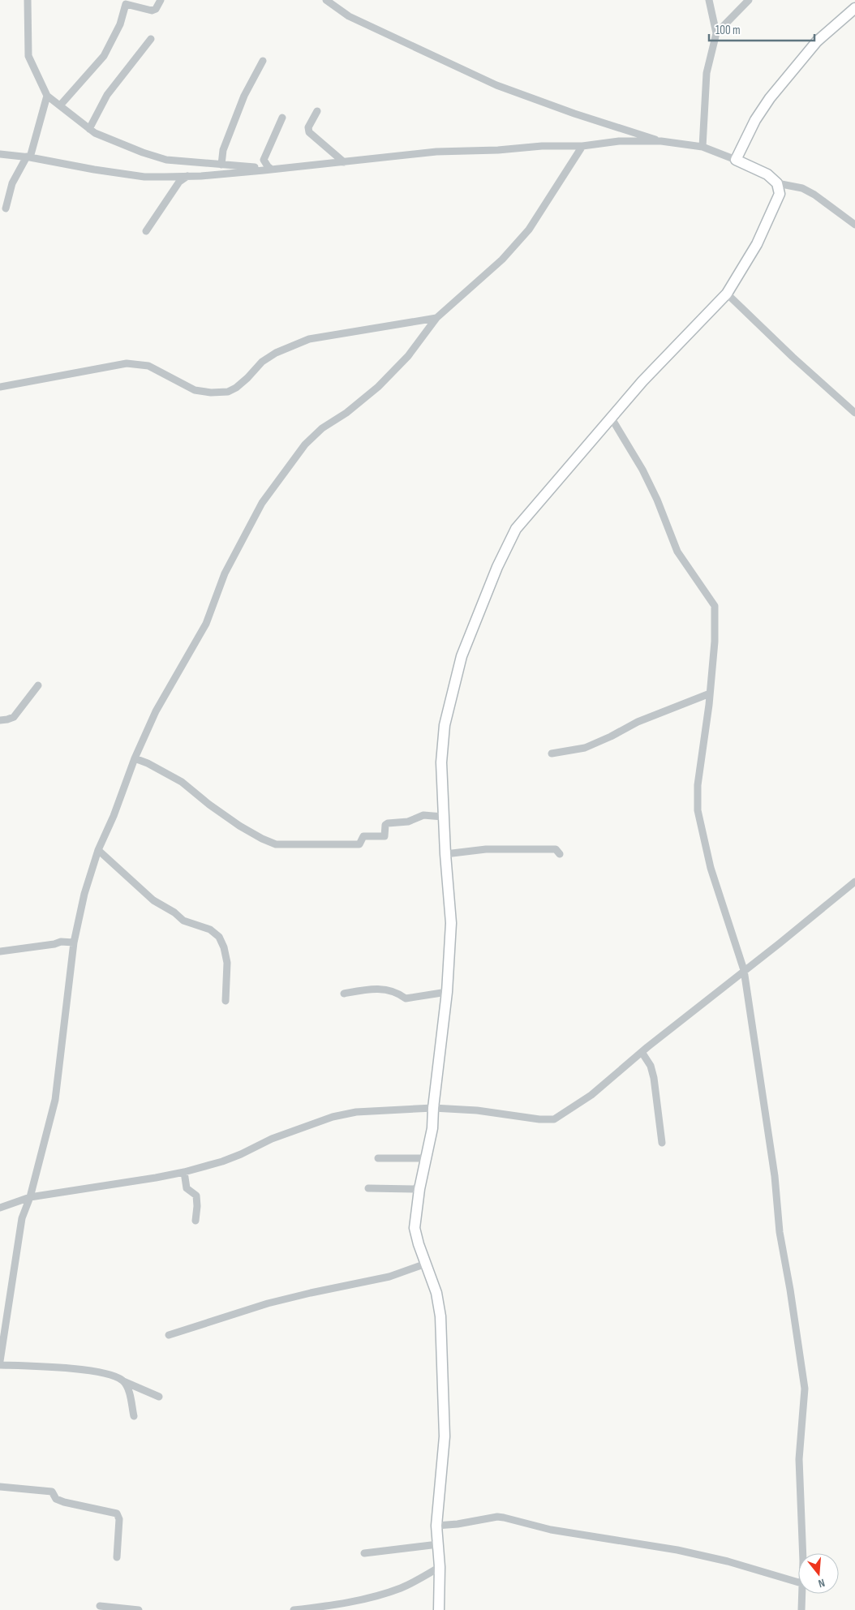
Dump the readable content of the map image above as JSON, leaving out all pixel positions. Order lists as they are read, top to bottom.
{
  "scale_bar": "100 m",
  "north": "bottom"
}
